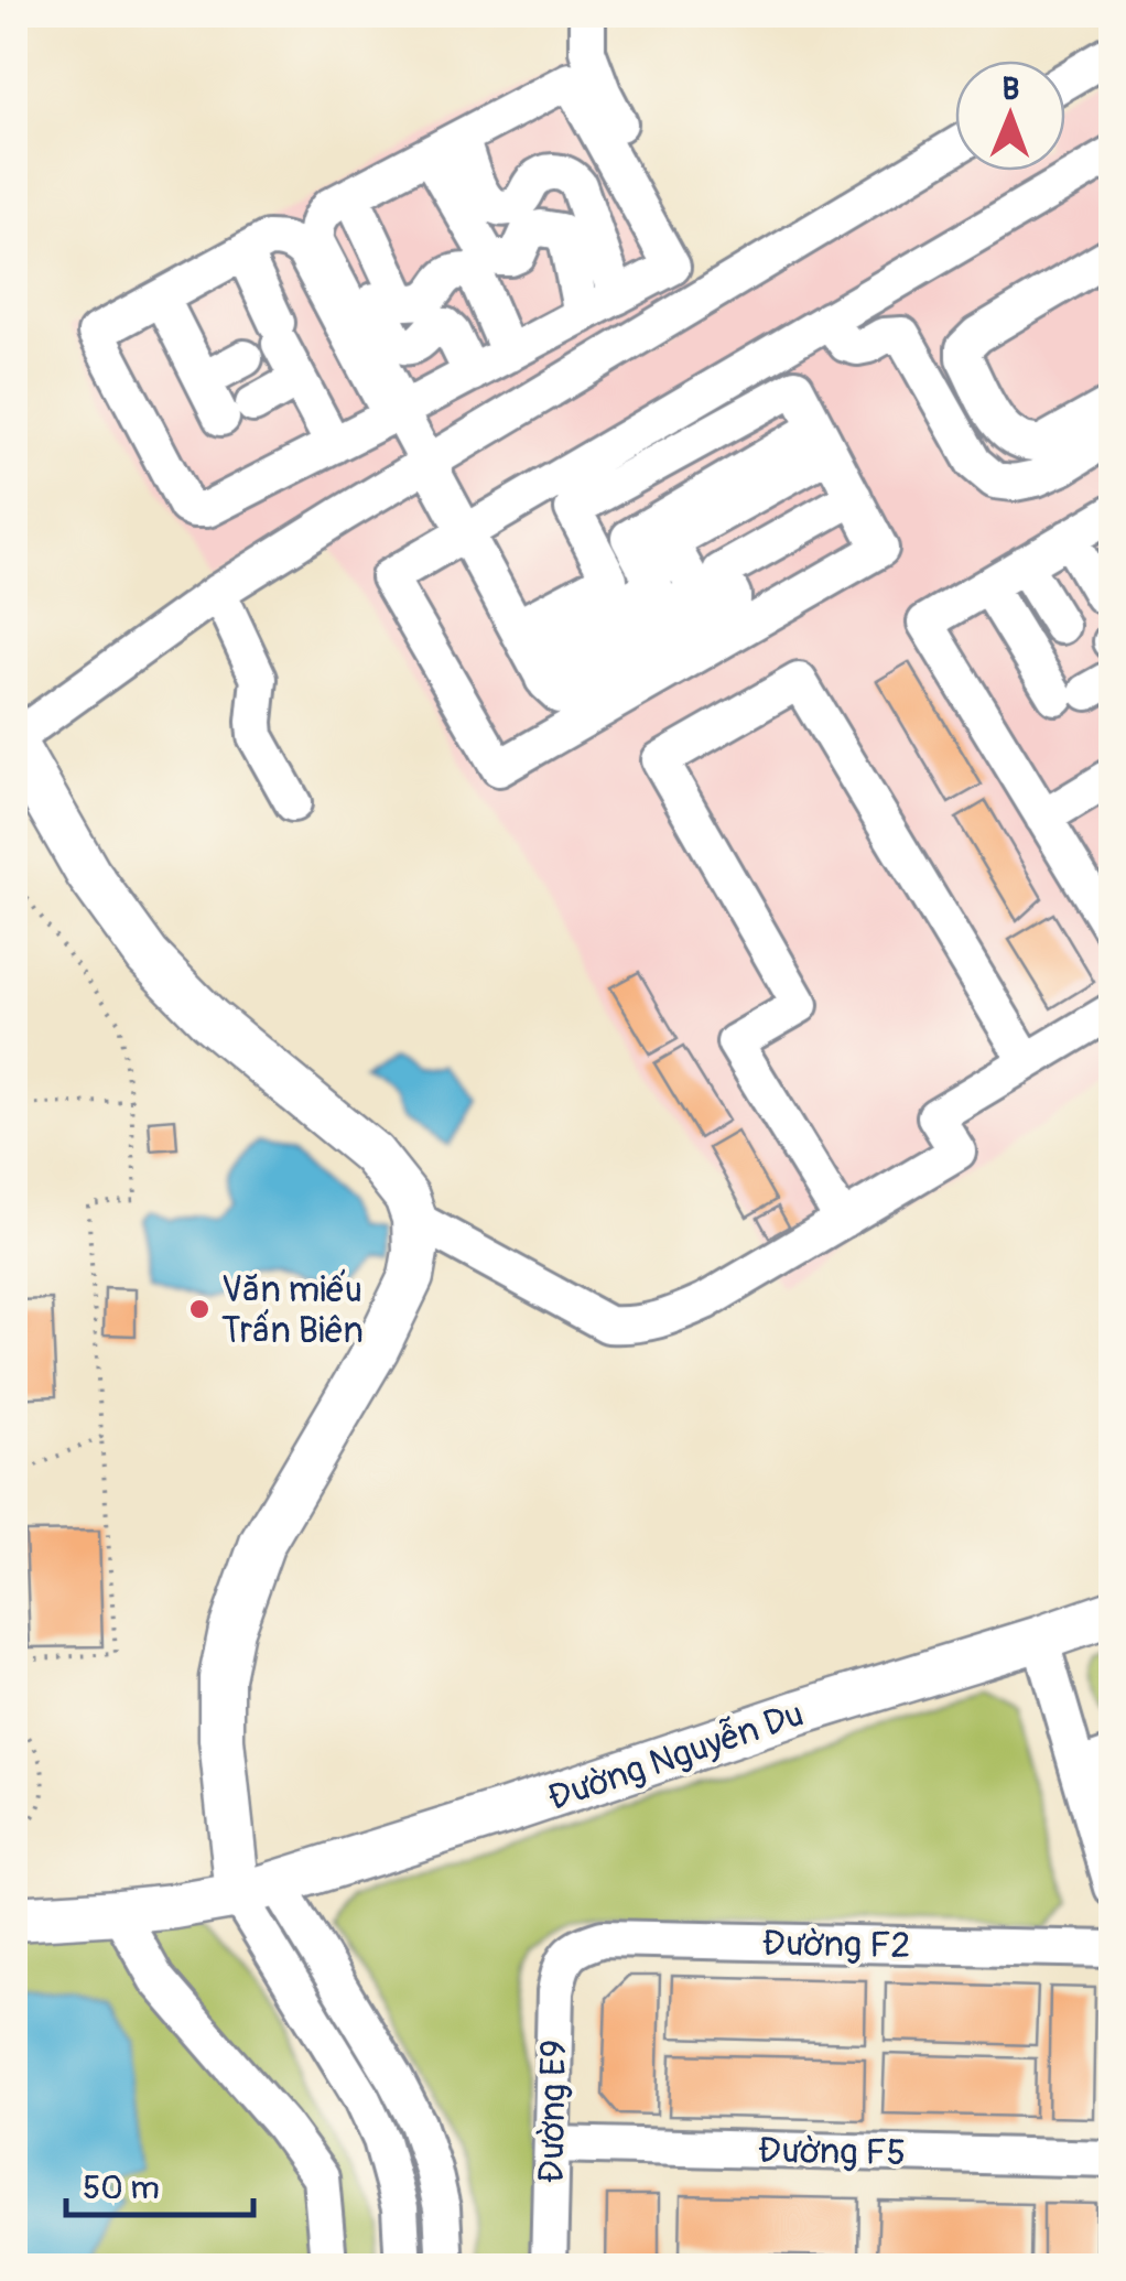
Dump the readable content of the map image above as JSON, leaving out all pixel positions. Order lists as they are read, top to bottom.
{
  "streets": {
    "main road": ["Đường Nguyễn Du"],
    "street": ["Đường F2", "Đường E9", "Đường F5"]
  },
  "crossings": [
    ["Đường F2", "Đường E9"],
    ["Đường E9", "Đường F5"]
  ],
  "places": ["Văn miếu Trấn Biên"],
  "scale_bar": "50 m",
  "north": "top"
}
